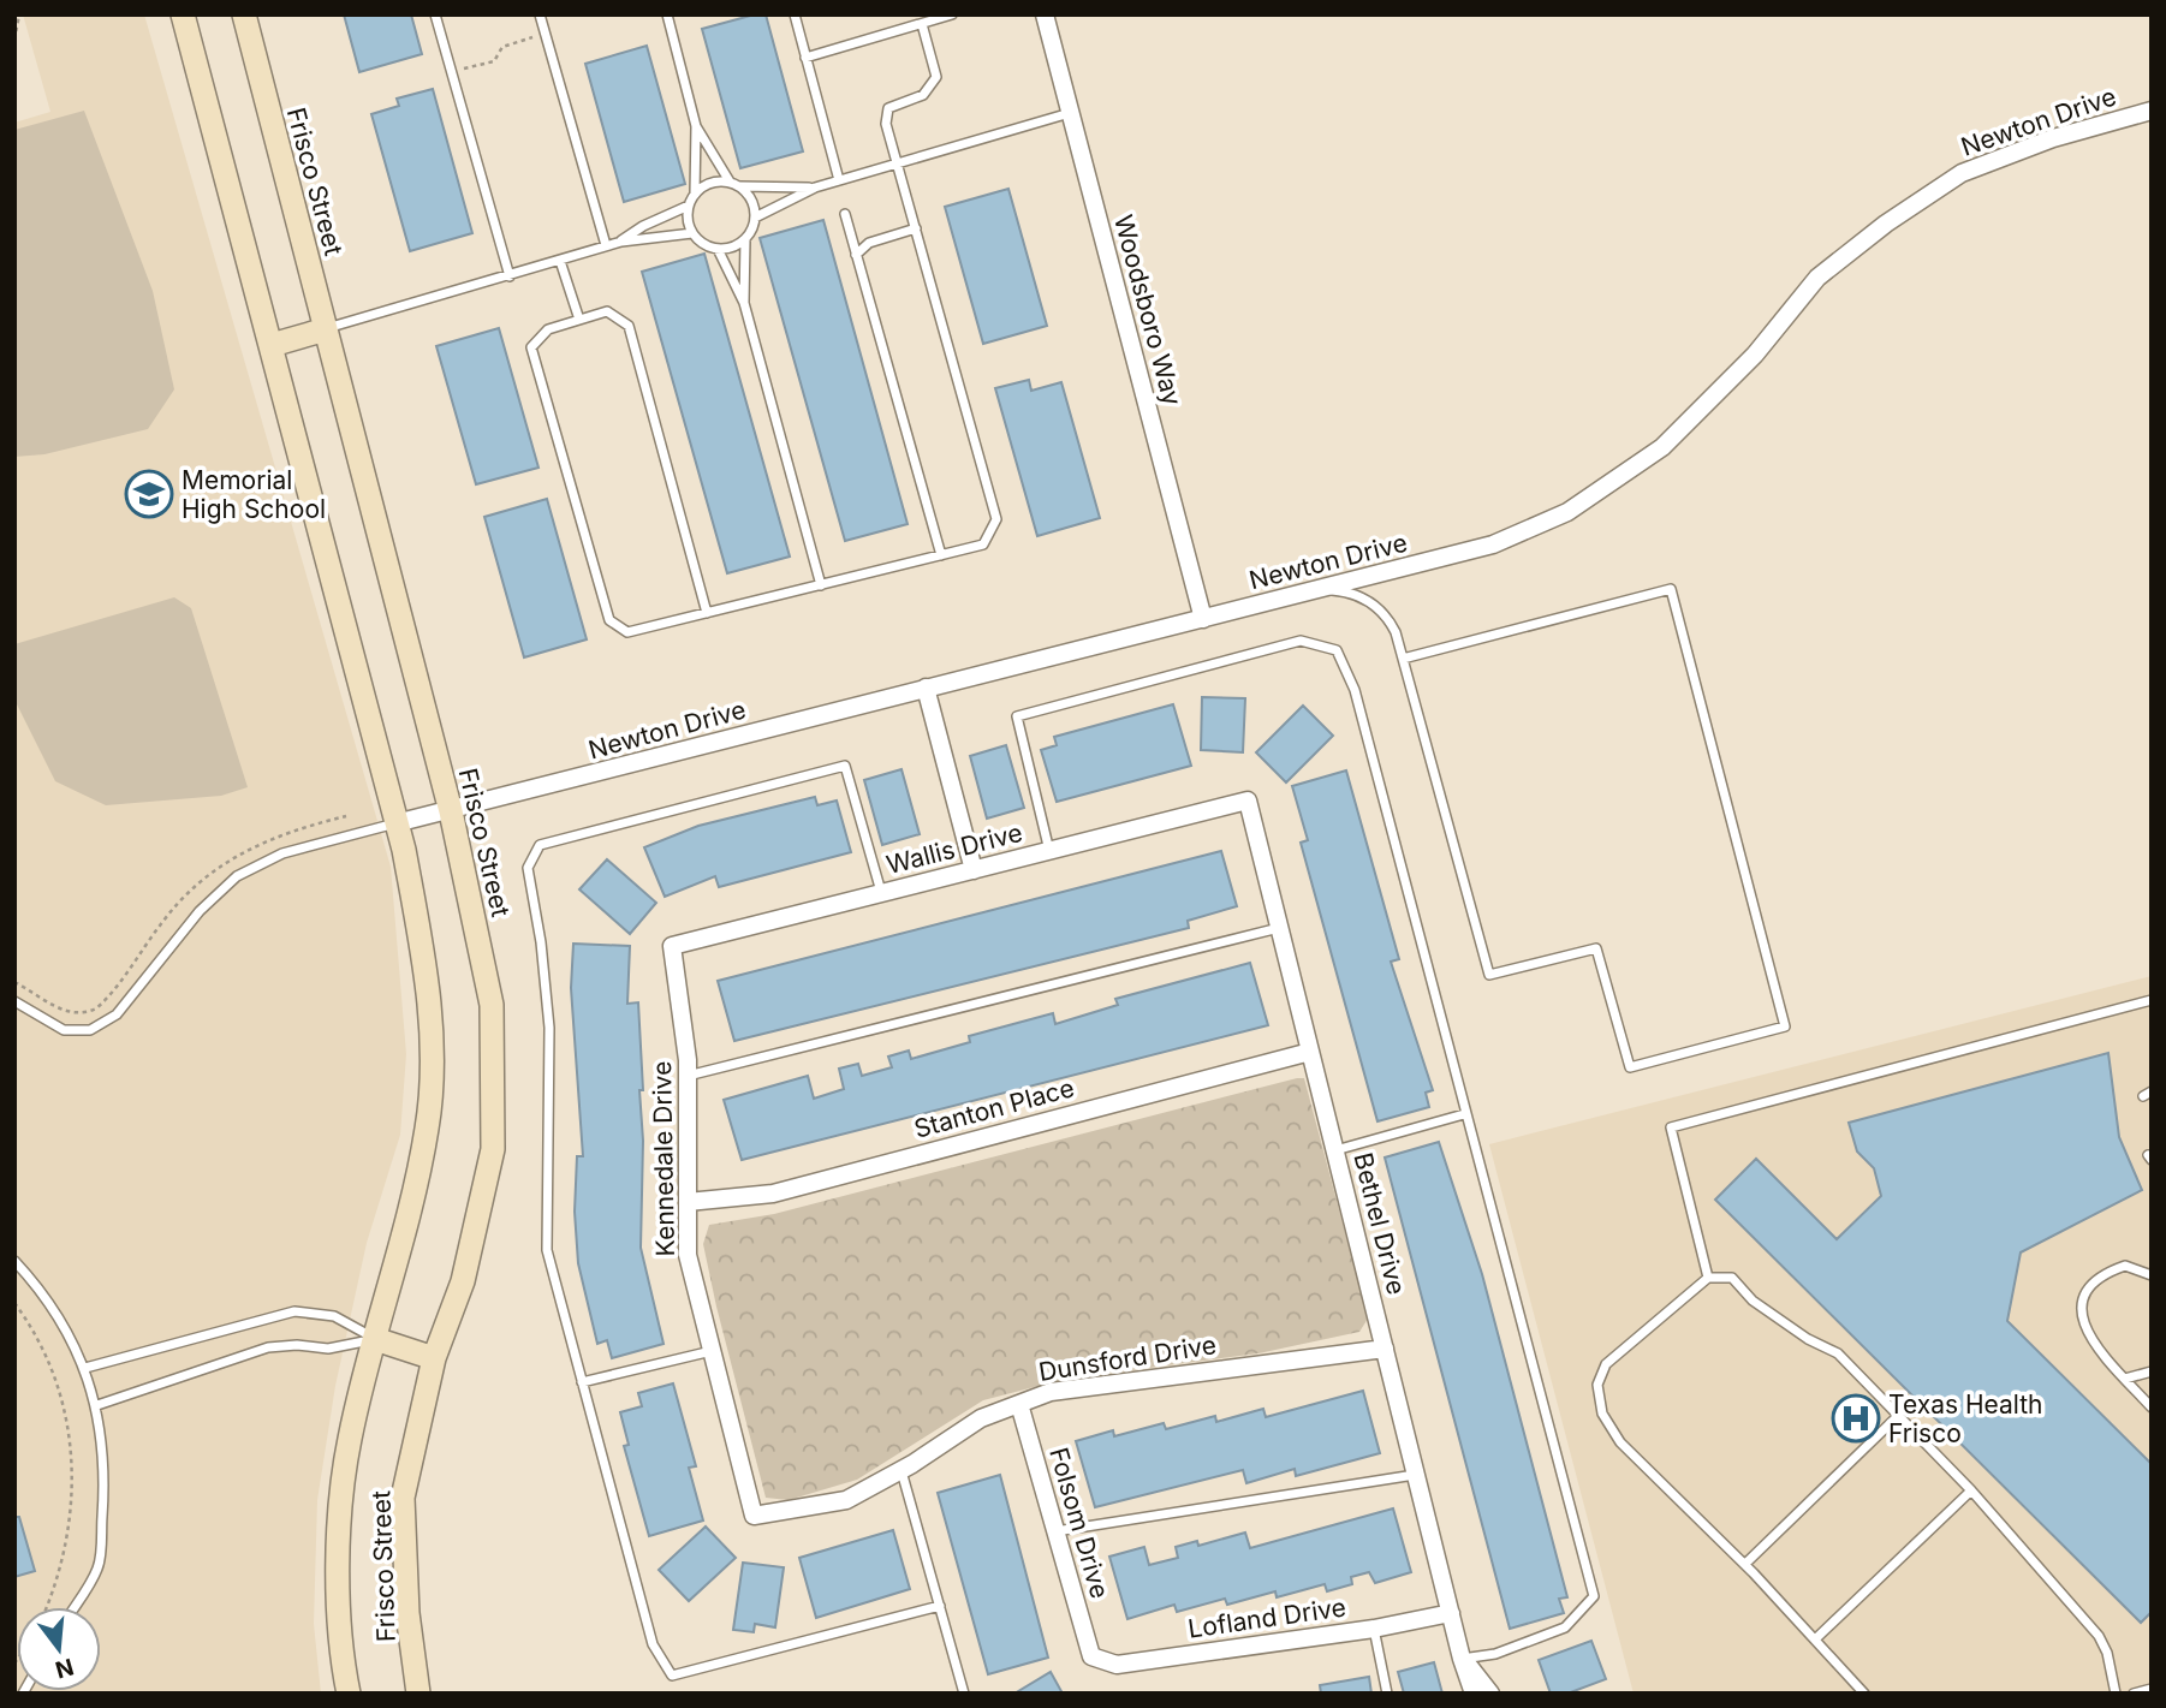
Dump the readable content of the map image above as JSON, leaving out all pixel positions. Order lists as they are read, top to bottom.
{
  "streets": {
    "street": [
      "Newton Drive",
      "Frisco Street",
      "Woodsboro Way",
      "Wallis Drive",
      "Stanton Place",
      "Kennedale Drive",
      "Bethel Drive",
      "Dunsford Drive",
      "Folsom Drive",
      "Lofland Drive"
    ]
  },
  "crossings": [
    ["Newton Drive", "Frisco Street"],
    ["Newton Drive", "Woodsboro Way"],
    ["Wallis Drive", "Kennedale Drive"],
    ["Wallis Drive", "Bethel Drive"],
    ["Stanton Place", "Kennedale Drive"],
    ["Stanton Place", "Bethel Drive"],
    ["Kennedale Drive", "Dunsford Drive"],
    ["Bethel Drive", "Dunsford Drive"],
    ["Bethel Drive", "Lofland Drive"],
    ["Dunsford Drive", "Folsom Drive"],
    ["Folsom Drive", "Lofland Drive"]
  ],
  "places": {
    "school or university": ["Memorial High School"],
    "hospital": ["Texas Health Frisco"]
  },
  "north": "bottom"
}
